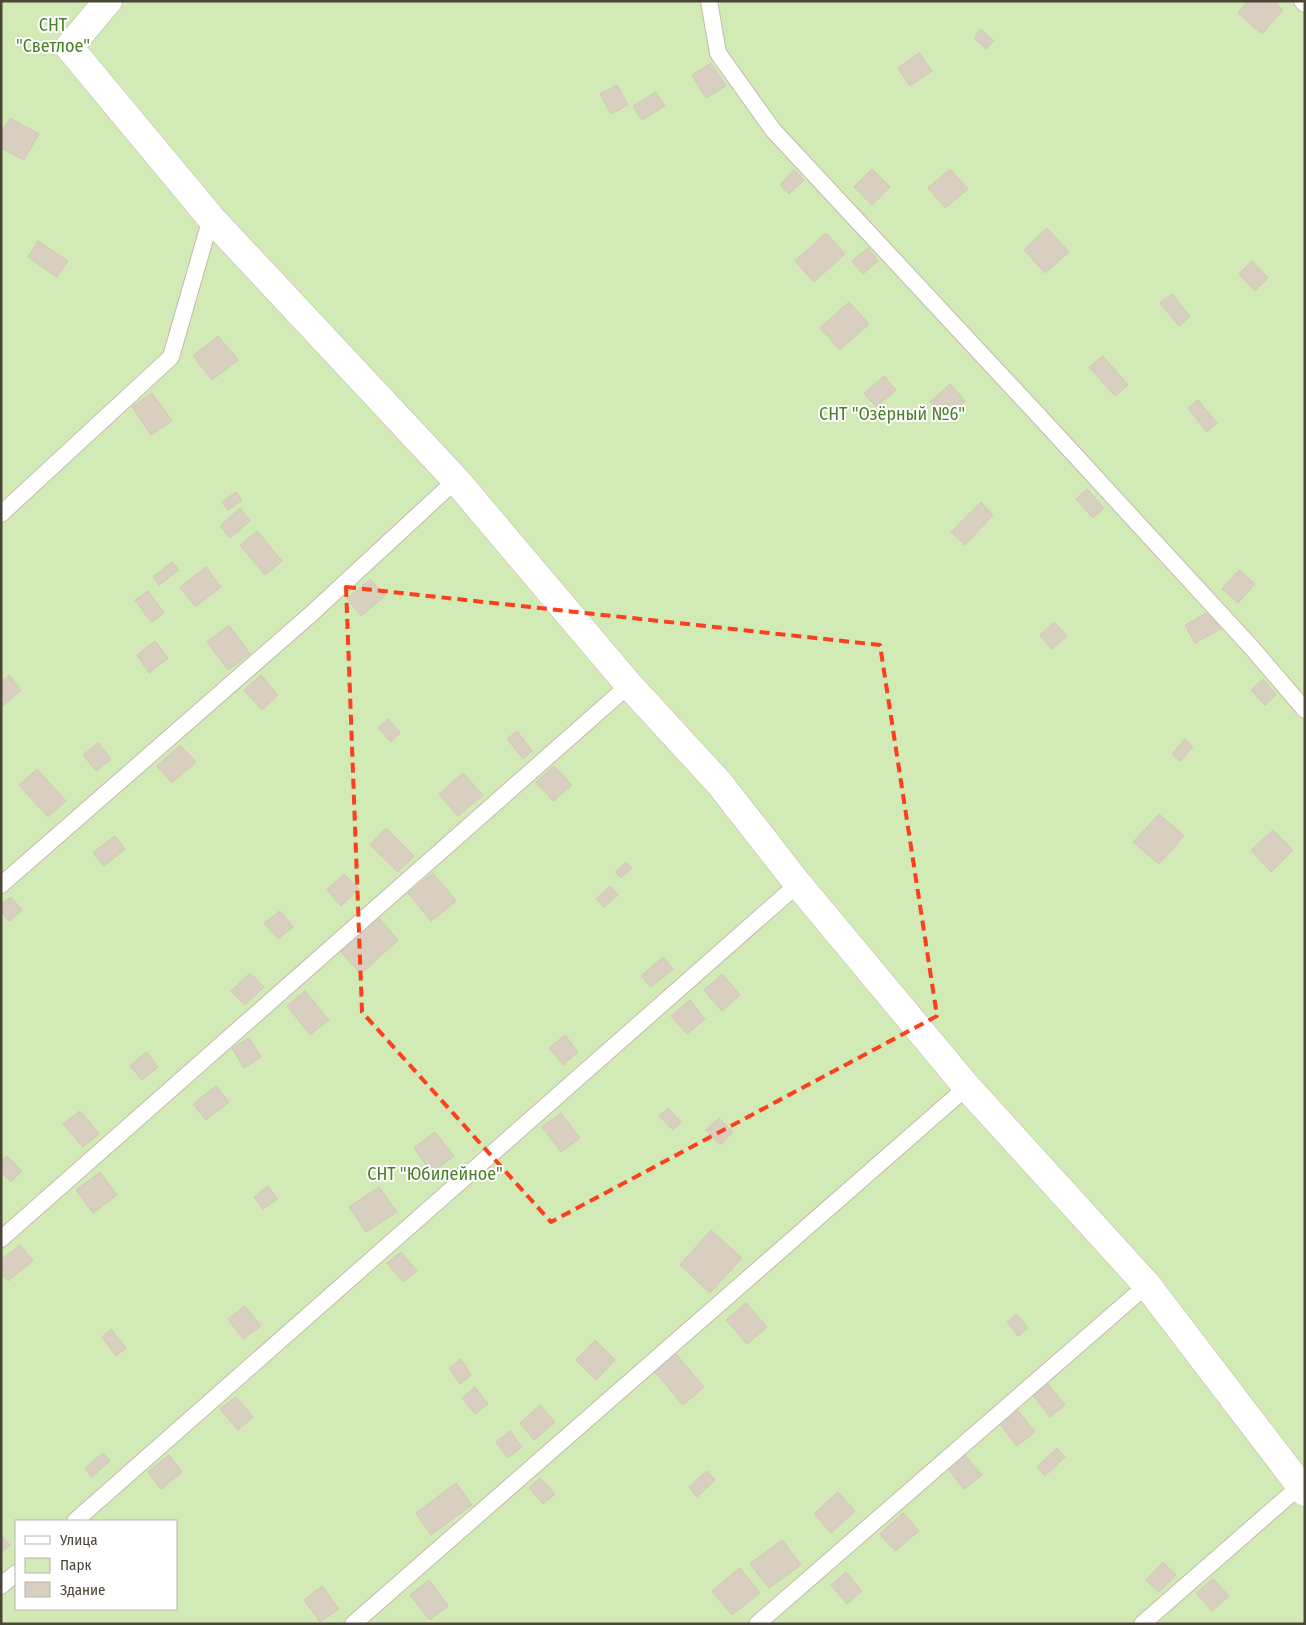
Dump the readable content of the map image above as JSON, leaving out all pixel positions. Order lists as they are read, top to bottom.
{
  "parks": ["СНТ \"Светлое\"", "СНТ \"Озёрный №6\"", "СНТ \"Юбилейное\""],
  "legend": ["Улица", "Парк", "Здание"]
}
